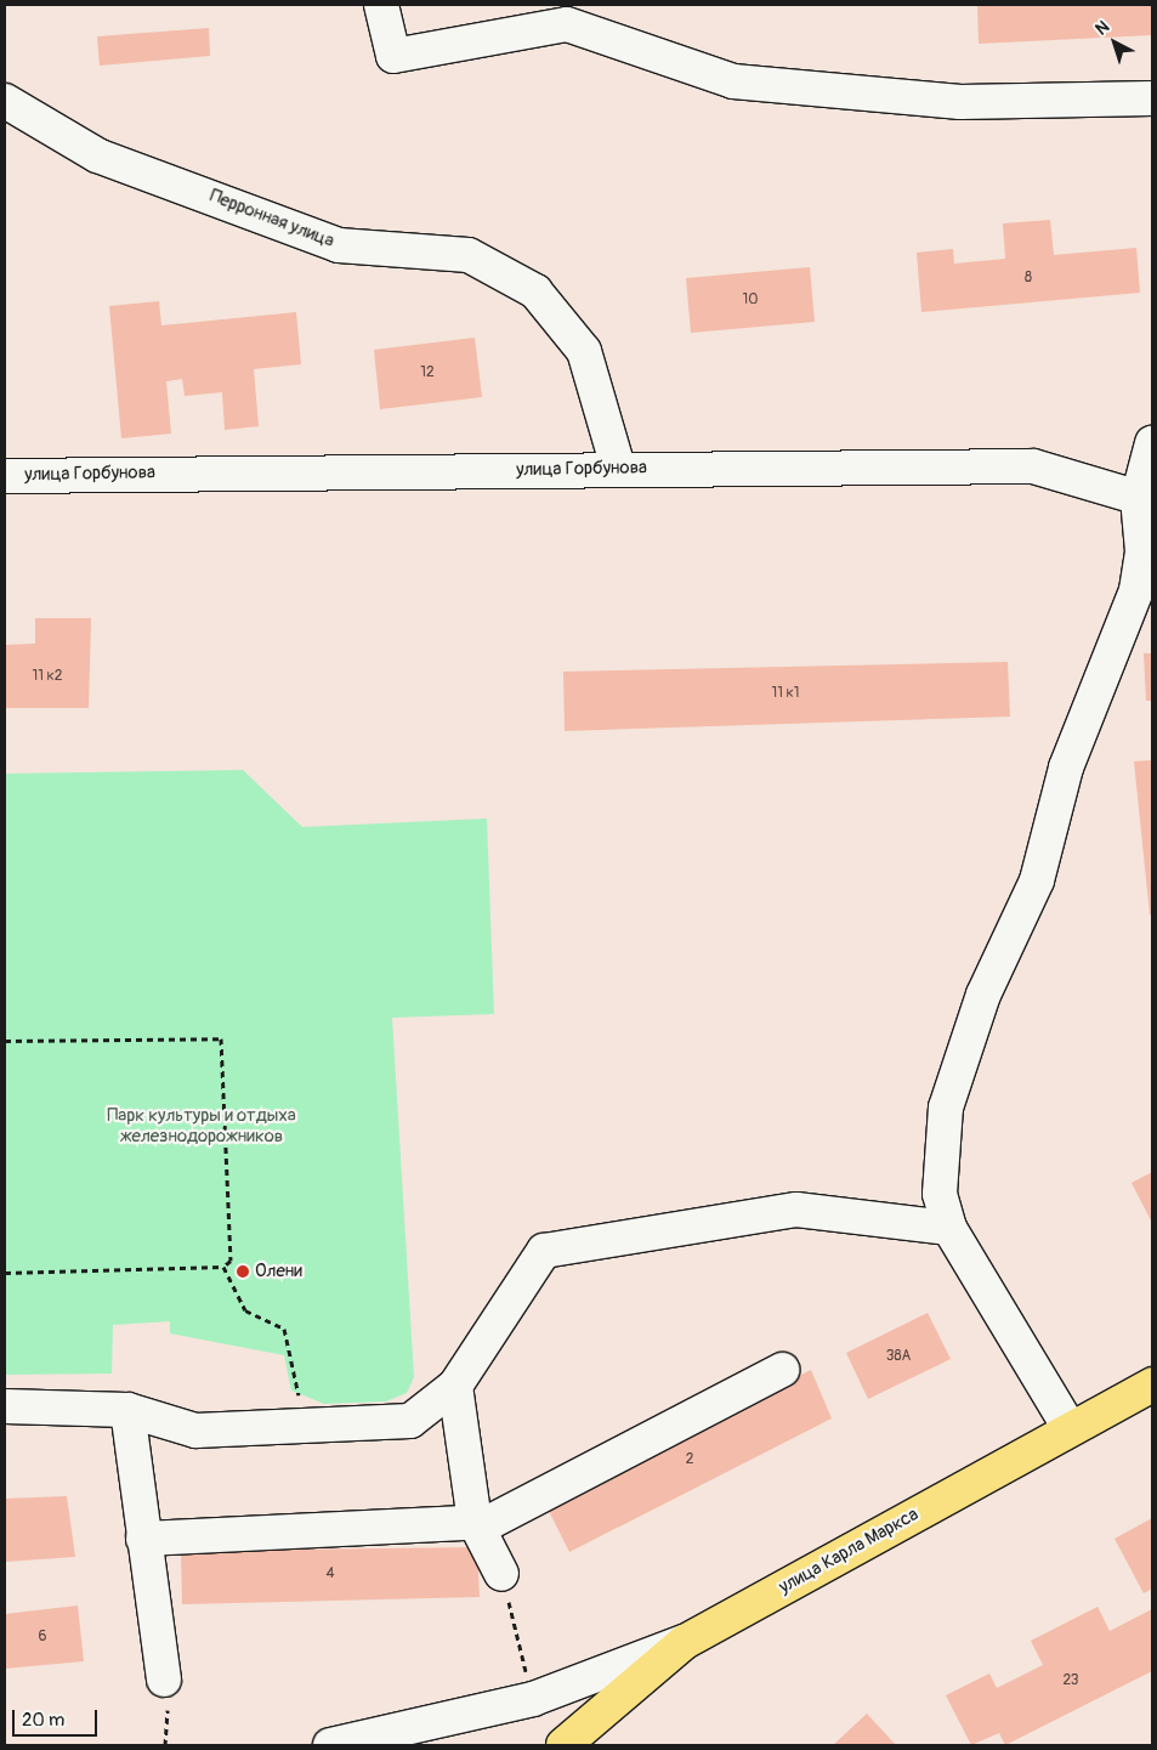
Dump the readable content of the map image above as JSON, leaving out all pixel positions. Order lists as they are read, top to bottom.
{
  "streets": {
    "main road": ["улица Карла Маркса"],
    "street": ["Перронная улица", "улица Горбунова"]
  },
  "crossings": [
    ["Перронная улица", "улица Горбунова"]
  ],
  "parks": ["Парк культуры и отдыха железнодорожников"],
  "places": ["Олени"],
  "house_numbers": [
    "8",
    "10",
    "12",
    "11 к2",
    "11 к1",
    "38А",
    "2",
    "4",
    "6",
    "23"
  ],
  "scale_bar": "20 m",
  "north": "top left"
}
